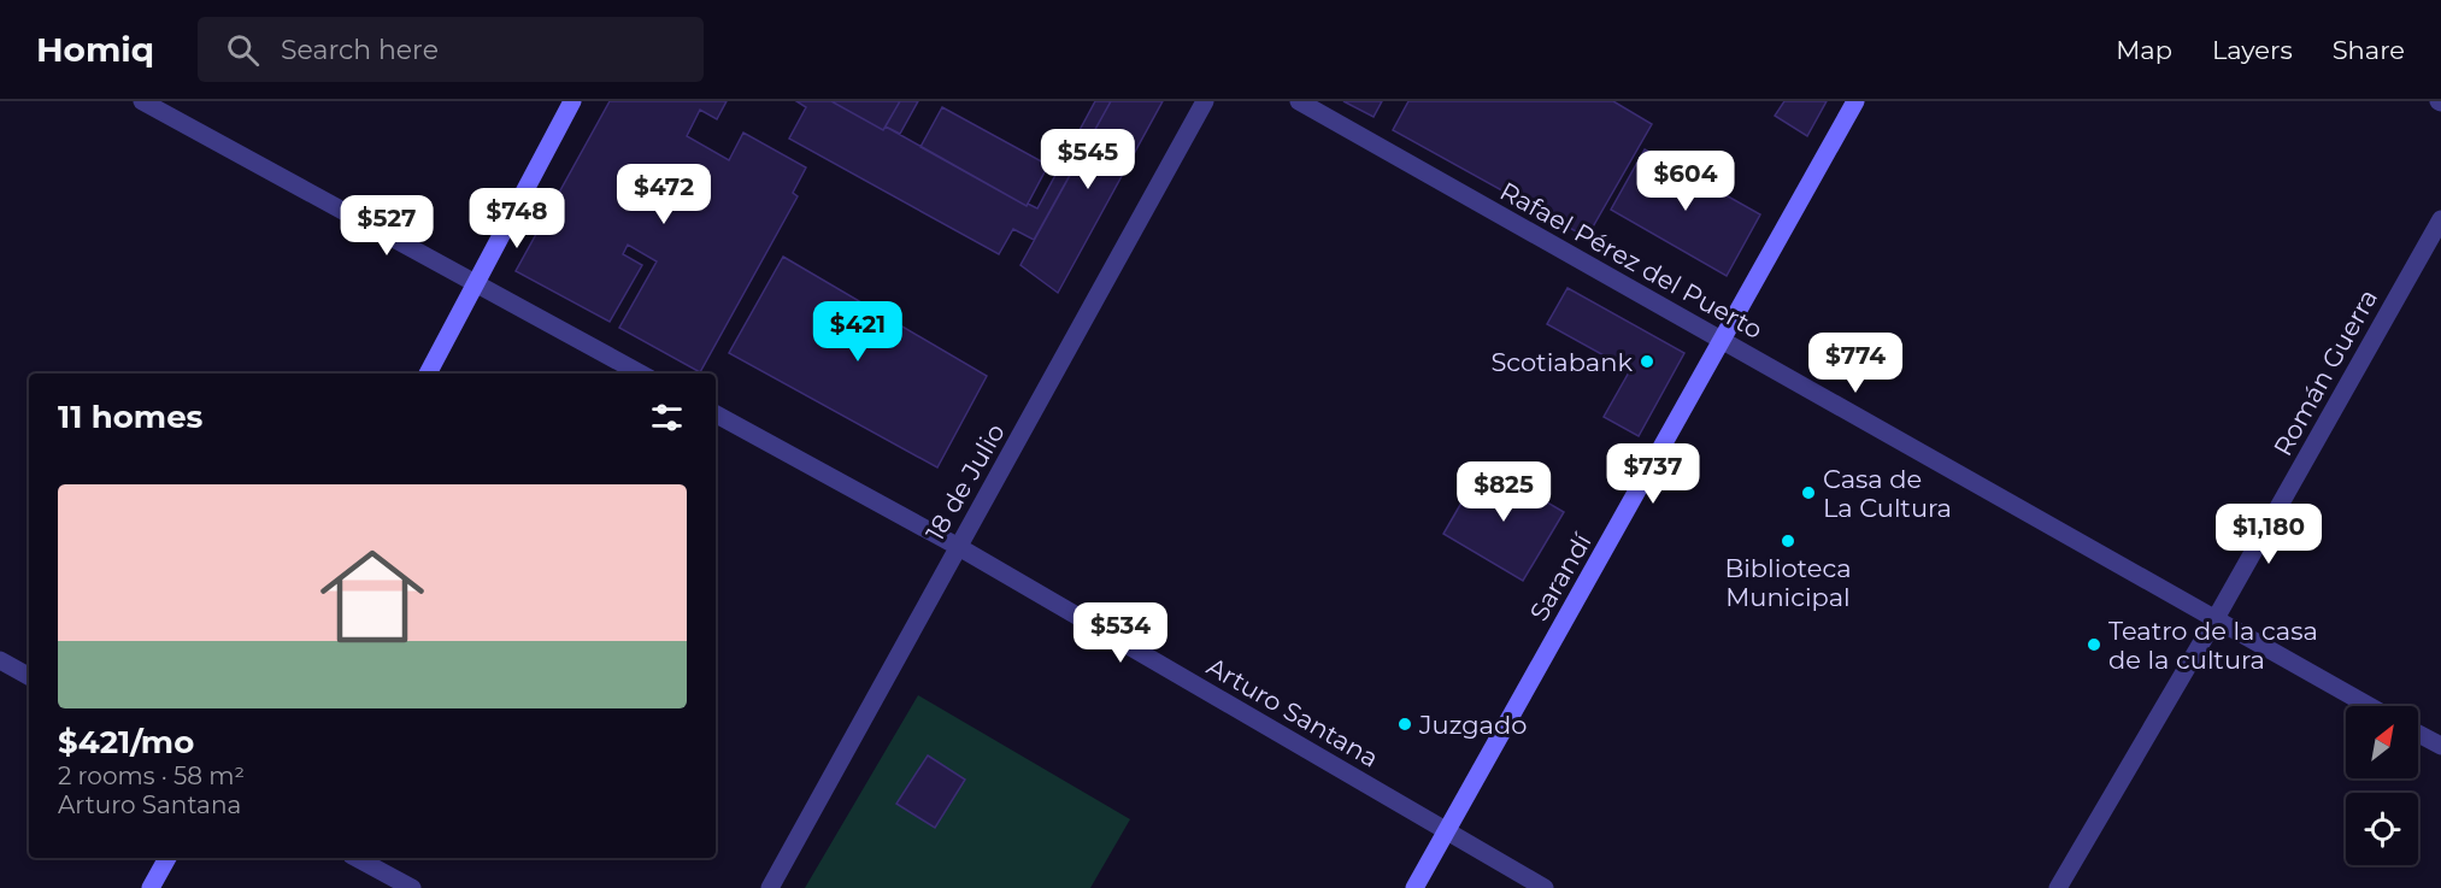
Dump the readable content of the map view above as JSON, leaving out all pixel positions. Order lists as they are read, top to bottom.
{
  "streets": {
    "street": [
      "Rafael Pérez del Puerto",
      "Román Guerra",
      "18 de Julio",
      "Sarandí",
      "Arturo Santana"
    ]
  },
  "crossings": [
    ["Rafael Pérez del Puerto", "Román Guerra"],
    ["Rafael Pérez del Puerto", "Sarandí"],
    ["18 de Julio", "Arturo Santana"],
    ["Sarandí", "Arturo Santana"]
  ],
  "places": [
    "Scotiabank",
    "Casa de La Cultura",
    "Biblioteca Municipal",
    "Teatro de la casa de la cultura",
    "Juzgado"
  ],
  "north": "top right",
  "page": {
    "header": "Homiq",
    "search": "Search here",
    "nav": ["Map", "Layers", "Share"],
    "price": [
      "$545",
      "$604",
      "$472",
      "$748",
      "$527",
      "$421",
      "$774",
      "$737",
      "$825",
      "$1,180",
      "$534"
    ],
    "heading": "11 homes",
    "list": [
      {
        "name": "$421/mo",
        "note": "2 rooms · 58 m² · Arturo Santana"
      }
    ]
  }
}
